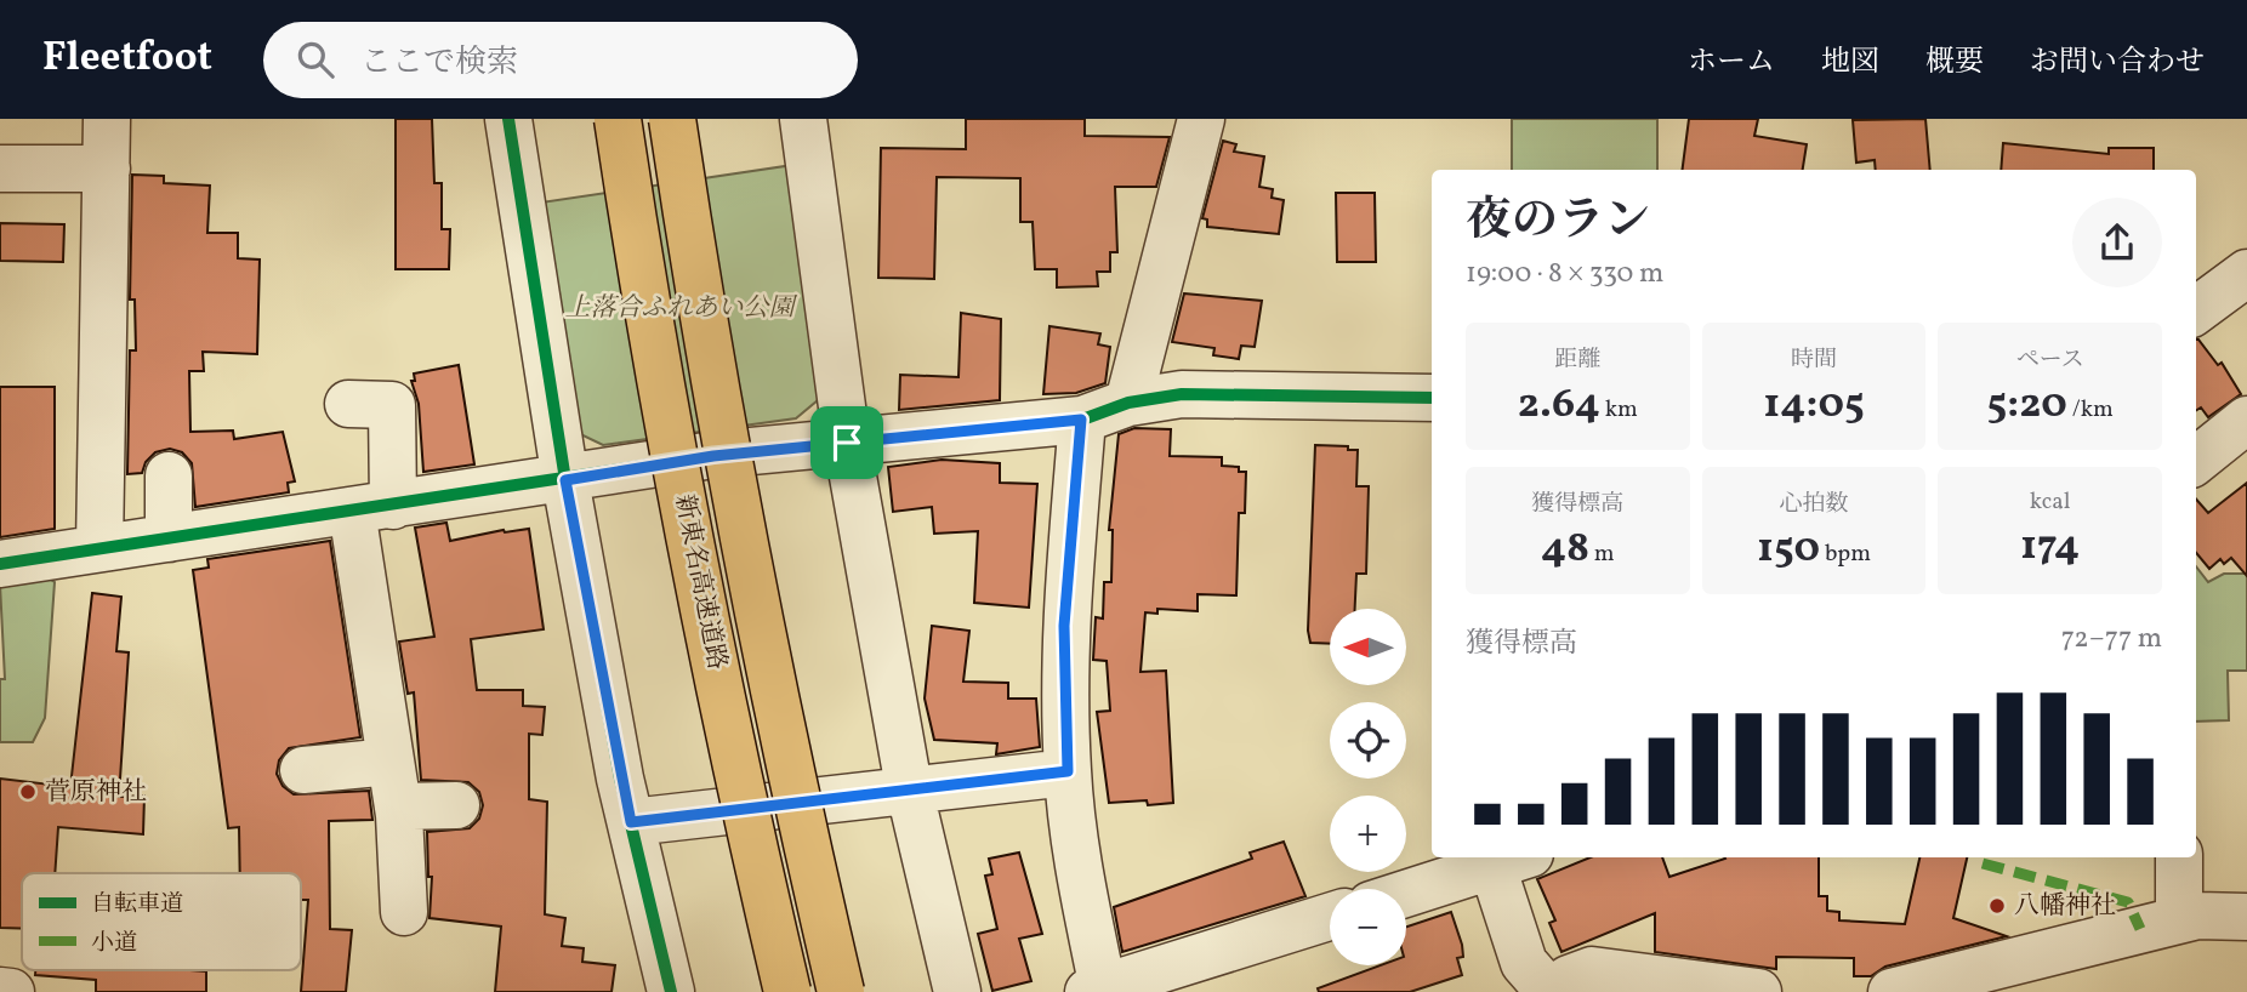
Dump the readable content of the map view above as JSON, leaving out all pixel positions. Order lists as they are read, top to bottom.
{
  "streets": {
    "highway": ["新東名高速道路"]
  },
  "parks": ["上落合ふれあい公園"],
  "places": ["菅原神社", "八幡神社"],
  "legend": ["自転車道", "小道"],
  "north": "left",
  "page": {
    "header": "Fleetfoot",
    "search": "ここで検索",
    "nav": [
      "ホーム",
      "地図",
      "概要",
      "お問い合わせ"
    ],
    "heading": ["夜のラン", "19:00 · 8 × 330 m"],
    "stats": [
      ["距離", "2.64 km"],
      ["時間", "14:05"],
      ["ペース", "5:20 /km"],
      ["獲得標高", "48 m"],
      ["心拍数", "150 bpm"],
      ["kcal", "174"]
    ],
    "chart": ["獲得標高", "72–77 m"],
    "map_buttons": ["+", "−"]
  }
}
